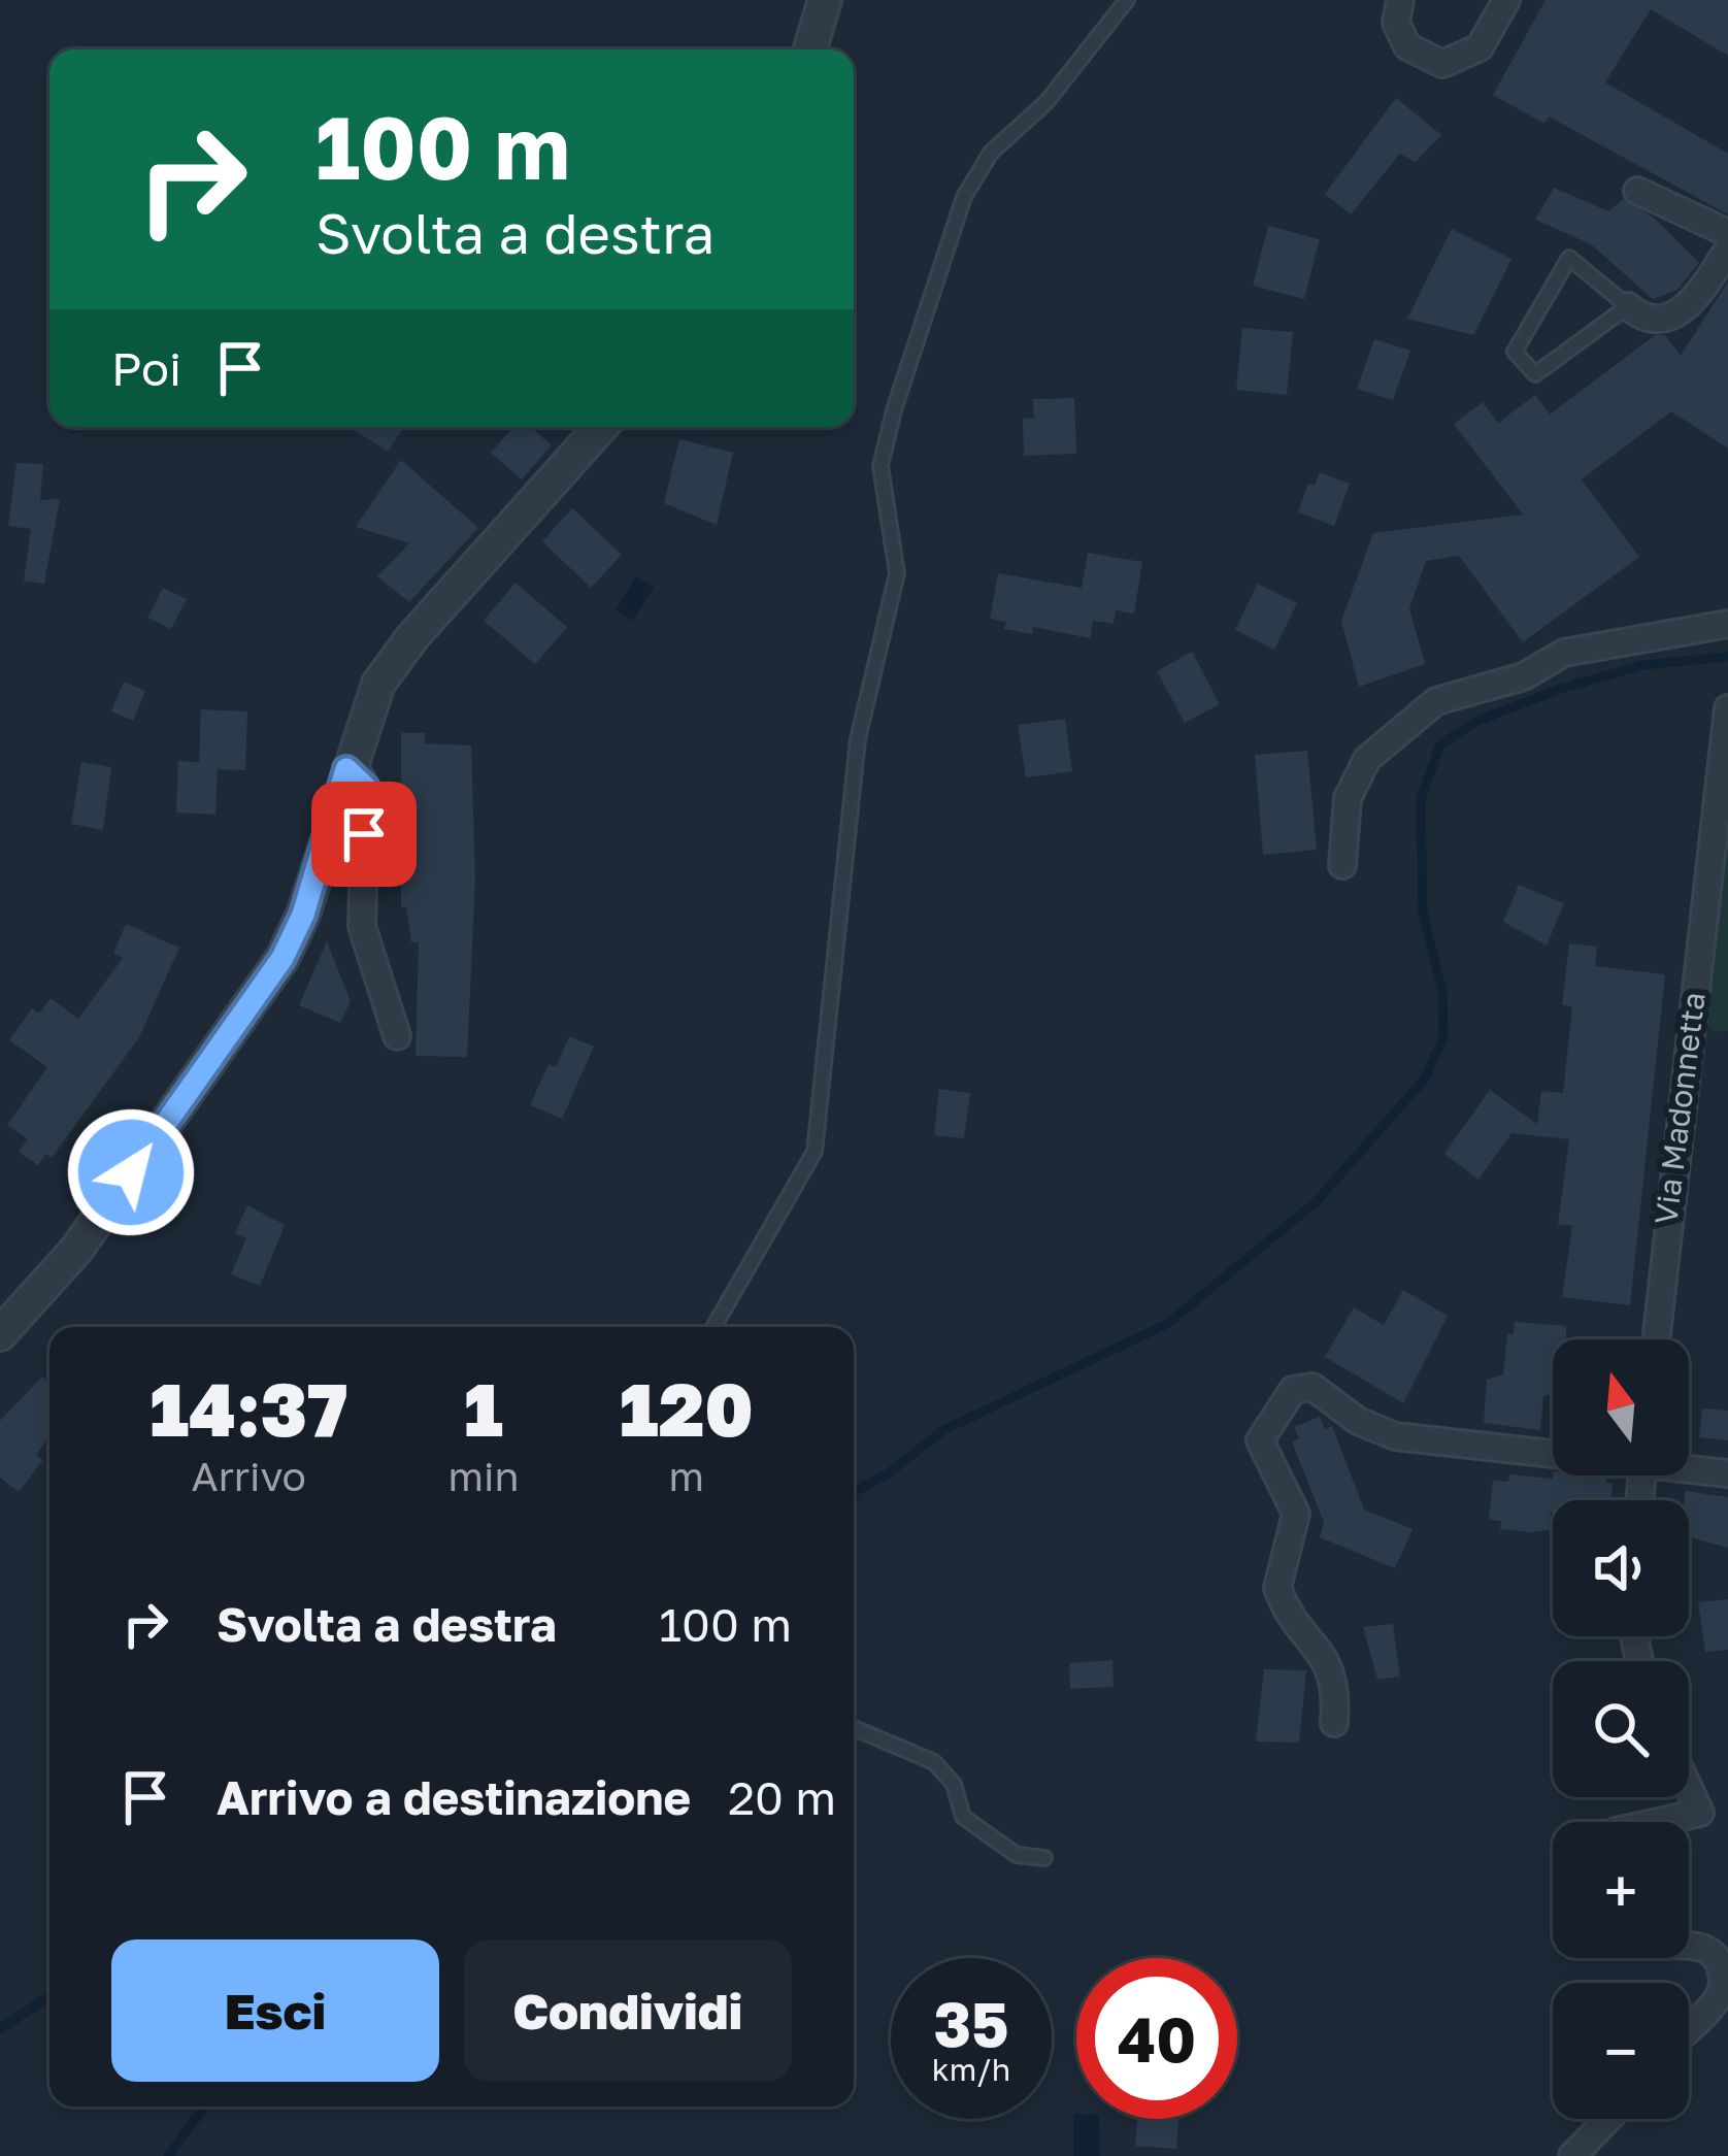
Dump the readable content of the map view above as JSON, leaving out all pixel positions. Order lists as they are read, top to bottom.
{
  "streets": {
    "street": ["Via Madonnetta"]
  },
  "north": "top",
  "page": {
    "turn": ["100 m", "Svolta a destra"],
    "then": "Poi",
    "eta": [
      "14:37",
      "Arrivo",
      "1",
      "min",
      "120",
      "m"
    ],
    "map_buttons": ["+", "−"],
    "list": [
      {
        "name": "Svolta a destra",
        "value": "100 m"
      },
      {
        "name": "Arrivo a destinazione",
        "value": "20 m"
      }
    ],
    "buttons": ["Esci", "Condividi"],
    "speed": "35 km/h",
    "limit": "40"
  }
}
